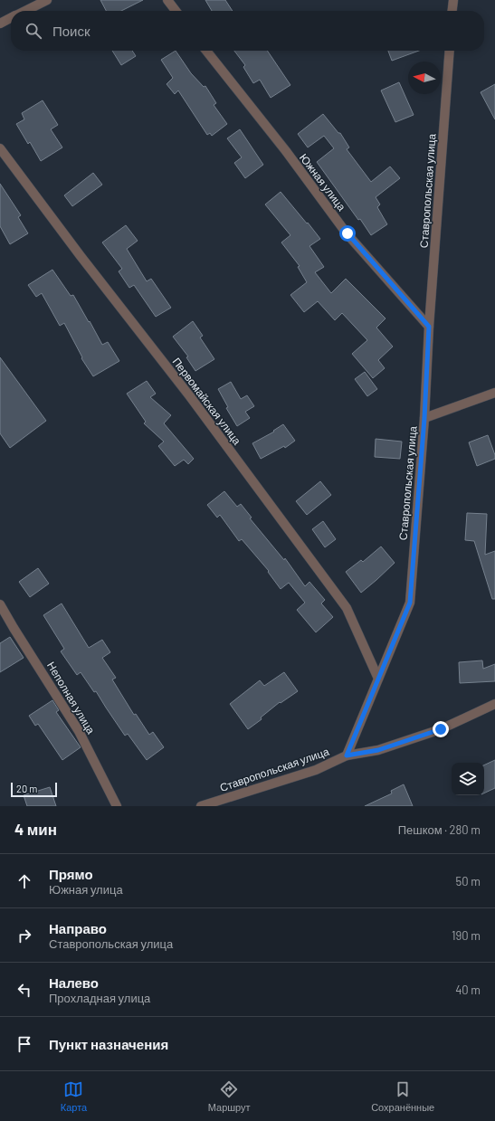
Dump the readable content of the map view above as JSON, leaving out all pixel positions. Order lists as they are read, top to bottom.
{
  "streets": {
    "street": [
      "Южная улица",
      "Ставропольская улица",
      "Первомайская улица",
      "Неполная улица"
    ]
  },
  "crossings": [
    ["Южная улица", "Ставропольская улица"],
    ["Ставропольская улица", "Первомайская улица"]
  ],
  "scale_bar": "20 m",
  "north": "left",
  "page": {
    "search": "Поиск",
    "scale": "20 m",
    "heading": ["4 мин", "Пешком · 280 m"],
    "list": [
      ["Прямо", "Южная улица", "50 m"],
      ["Направо", "Ставропольская улица", "190 m"],
      ["Налево", "Прохладная улица", "40 m"],
      "Пункт назначения"
    ],
    "nav": ["Карта", "Маршрут", "Сохранённые"]
  }
}
